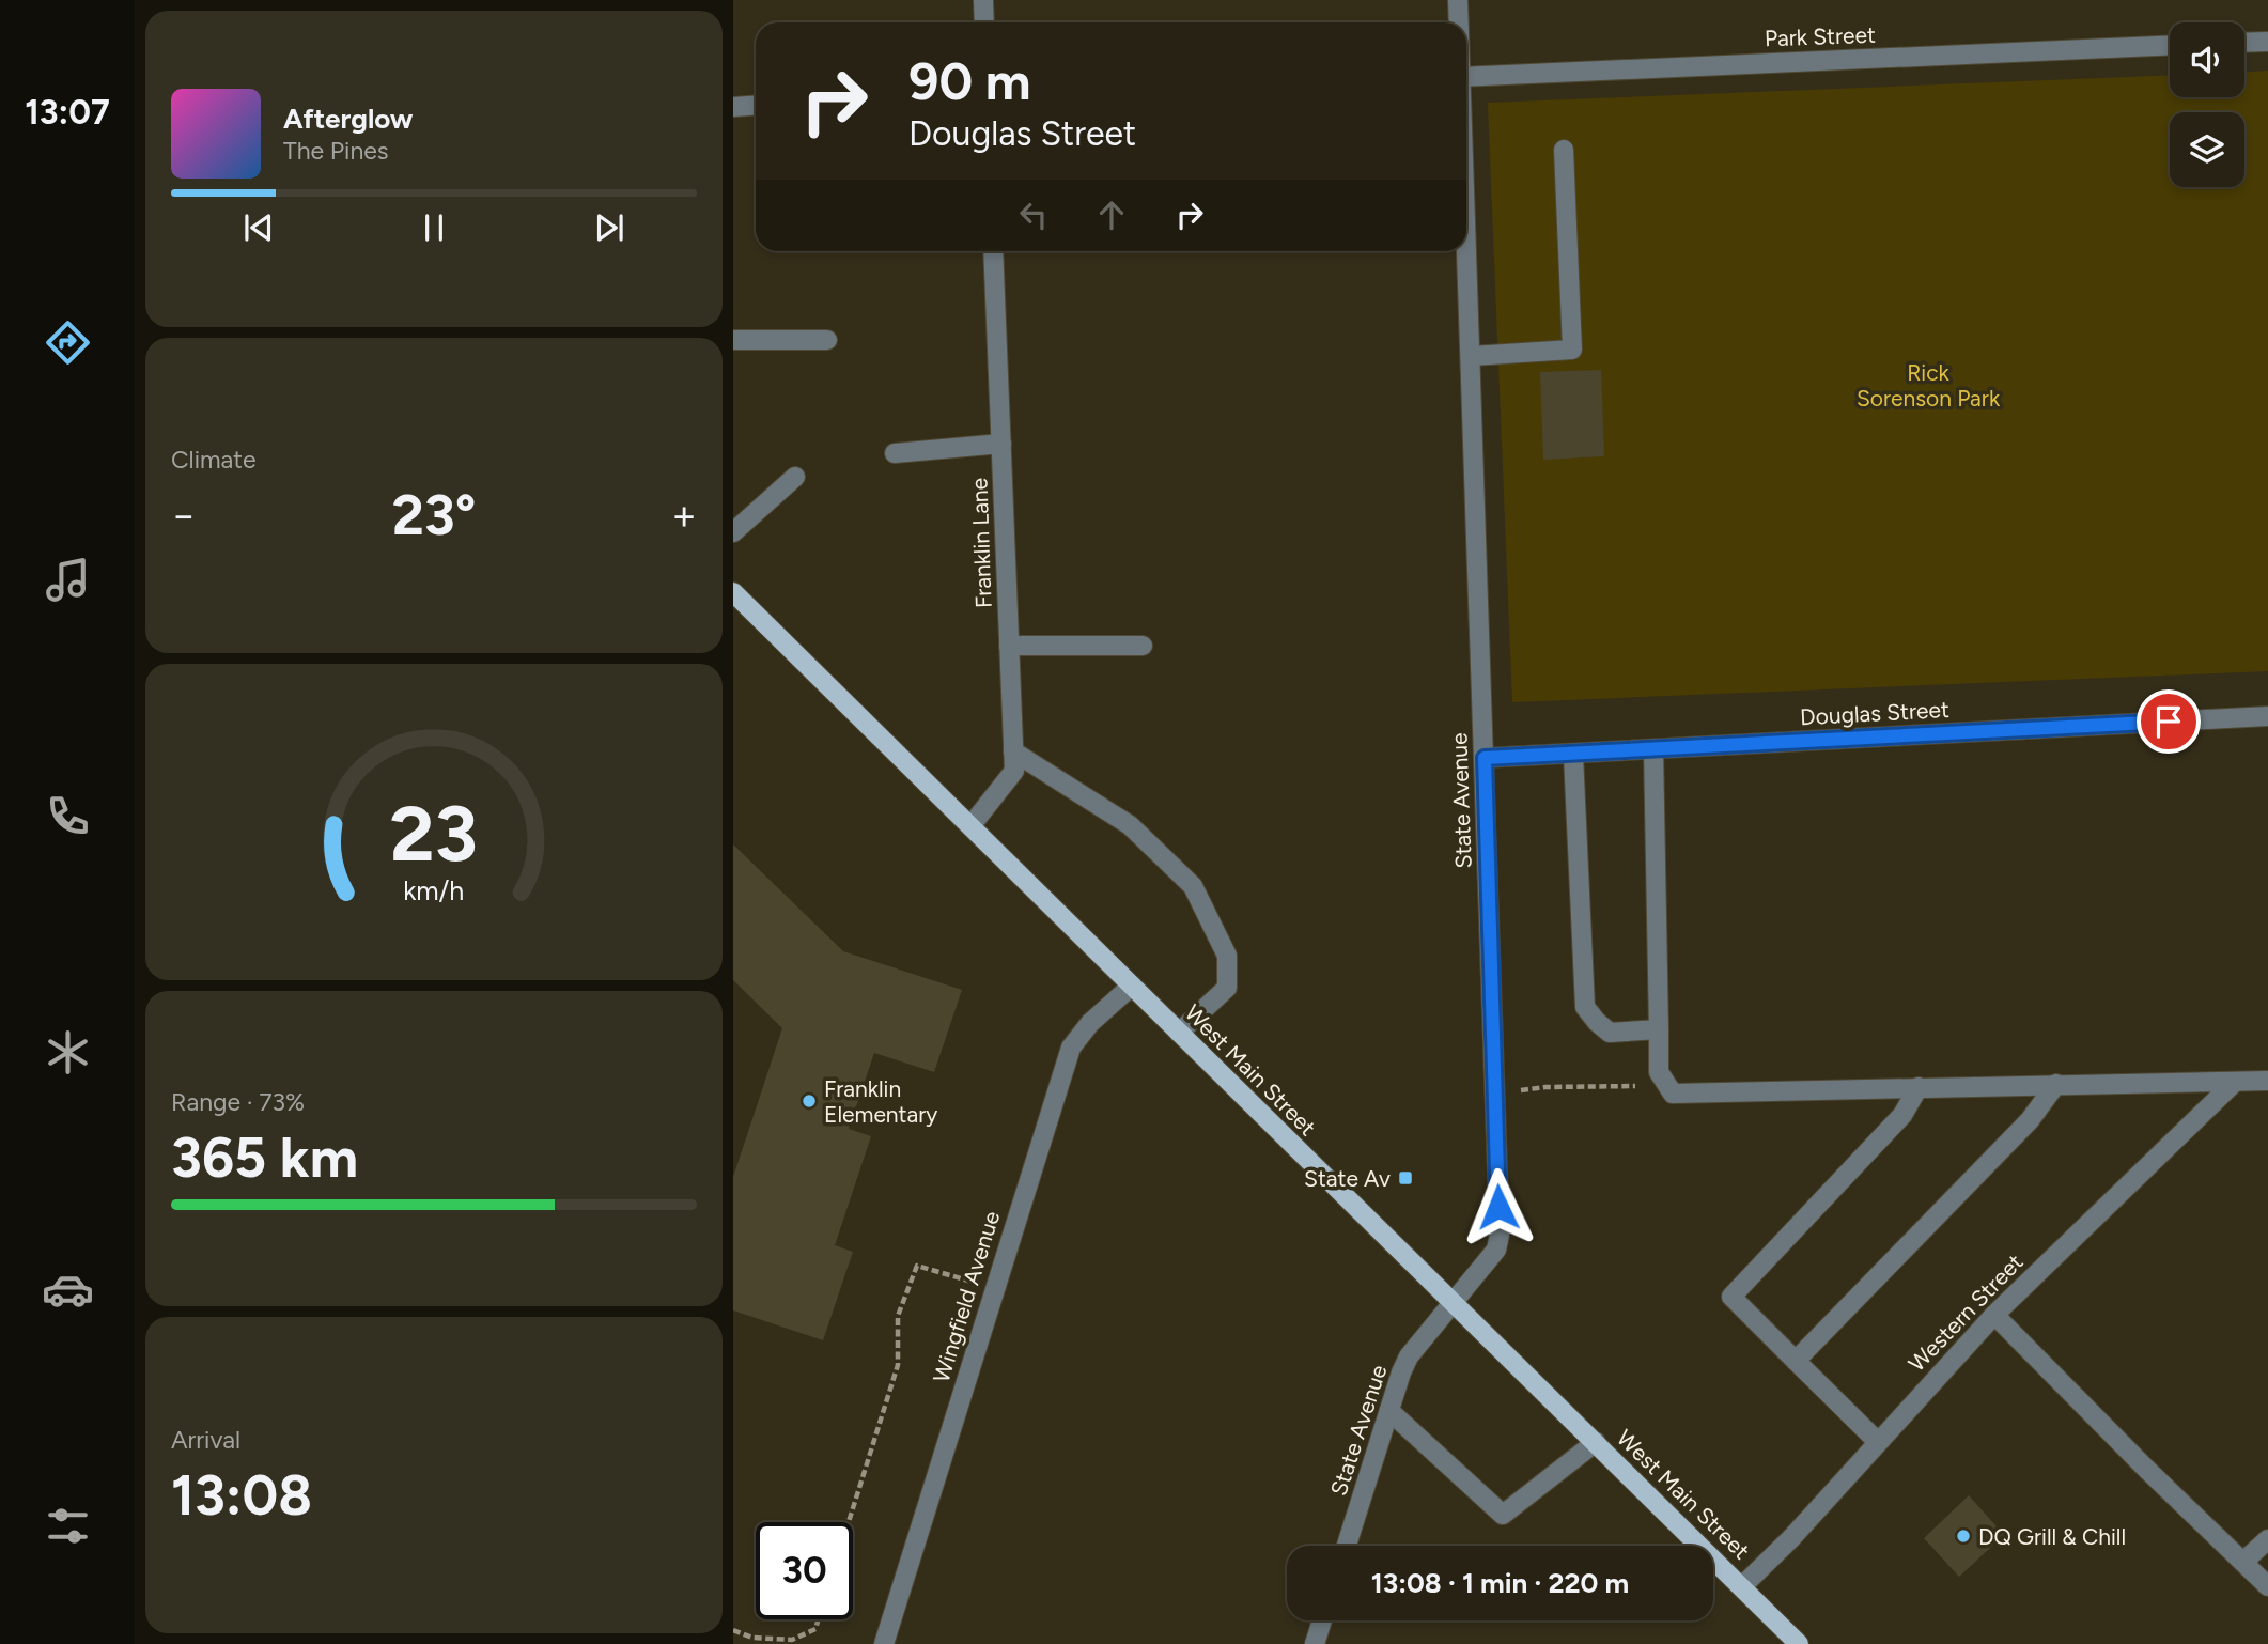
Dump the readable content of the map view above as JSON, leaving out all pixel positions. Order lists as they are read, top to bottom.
{
  "streets": {
    "main road": ["West Main Street"],
    "street": [
      "Park Street",
      "Franklin Lane",
      "Douglas Street",
      "State Avenue",
      "Wingfield Avenue",
      "Western Street"
    ]
  },
  "crossings": [
    ["Franklin Lane", "West Main Street"],
    ["Douglas Street", "State Avenue"],
    ["State Avenue", "West Main Street"],
    ["West Main Street", "Wingfield Avenue"],
    ["West Main Street", "Western Street"]
  ],
  "parks": ["Rick Sorenson Park"],
  "places": {
    "other": ["Franklin Elementary", "DQ Grill & Chill"],
    "transit": ["State Av"]
  },
  "page": {
    "tabs": "13:07",
    "turn": ["90 m", "Douglas Street"],
    "song": ["Afterglow", "The Pines"],
    "tile": [
      "Climate",
      ["Range · 73%", "365 km"],
      ["Arrival", "13:08"]
    ],
    "heat": ["−", "23°", "+"],
    "limit": "30",
    "trip": "13:08 · 1 min · 220 m",
    "gauge": ["23", "km/h"]
  }
}
